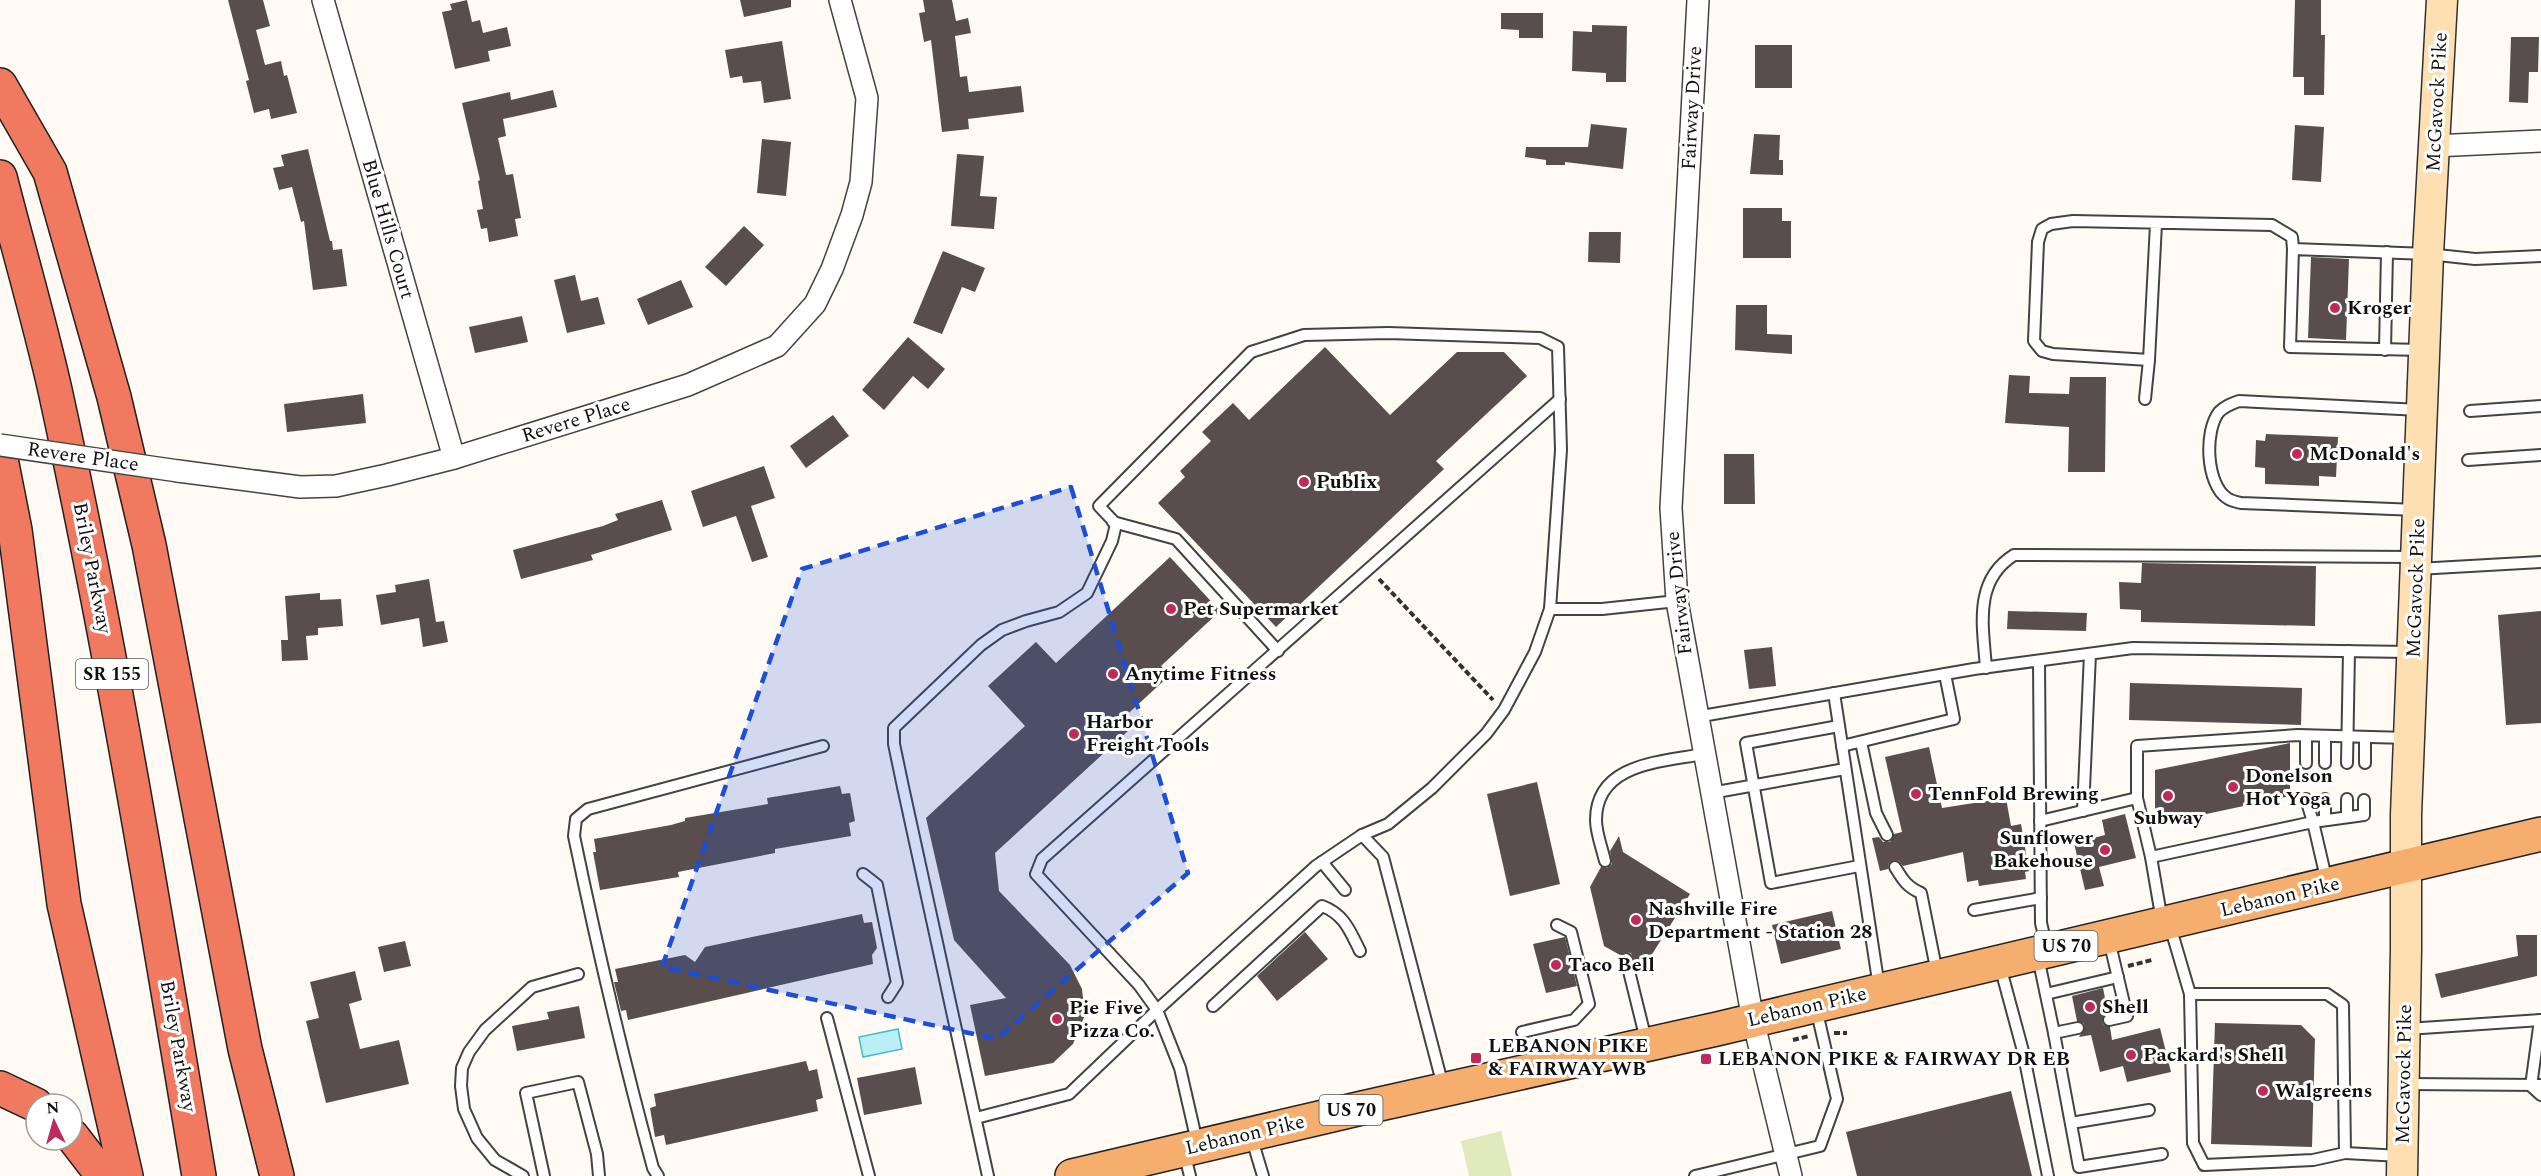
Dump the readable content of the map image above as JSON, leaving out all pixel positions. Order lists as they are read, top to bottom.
{
  "streets": {
    "highway": ["Briley Parkway", "SR 155"],
    "main road": ["McGavock Pike", "Lebanon Pike", "US 70"],
    "street": ["Fairway Drive", "Blue Hills Court", "Revere Place"]
  },
  "crossings": [
    ["McGavock Pike", "Lebanon Pike"],
    ["Fairway Drive", "Lebanon Pike"],
    ["Blue Hills Court", "Revere Place"]
  ],
  "places": {
    "other": [
      "Kroger",
      "McDonald's",
      "Publix",
      "Pet Supermarket",
      "Anytime Fitness",
      "Harbor Freight Tools",
      "Donelson Hot Yoga",
      "TennFold Brewing",
      "Subway",
      "Sunflower Bakehouse",
      "Nashville Fire Department - Station 28",
      "Taco Bell",
      "Shell",
      "Pie Five Pizza Co.",
      "Packard's Shell",
      "Walgreens"
    ],
    "transit": ["LEBANON PIKE & FAIRWAY WB", "LEBANON PIKE & FAIRWAY DR EB"]
  },
  "north": "top"
}
